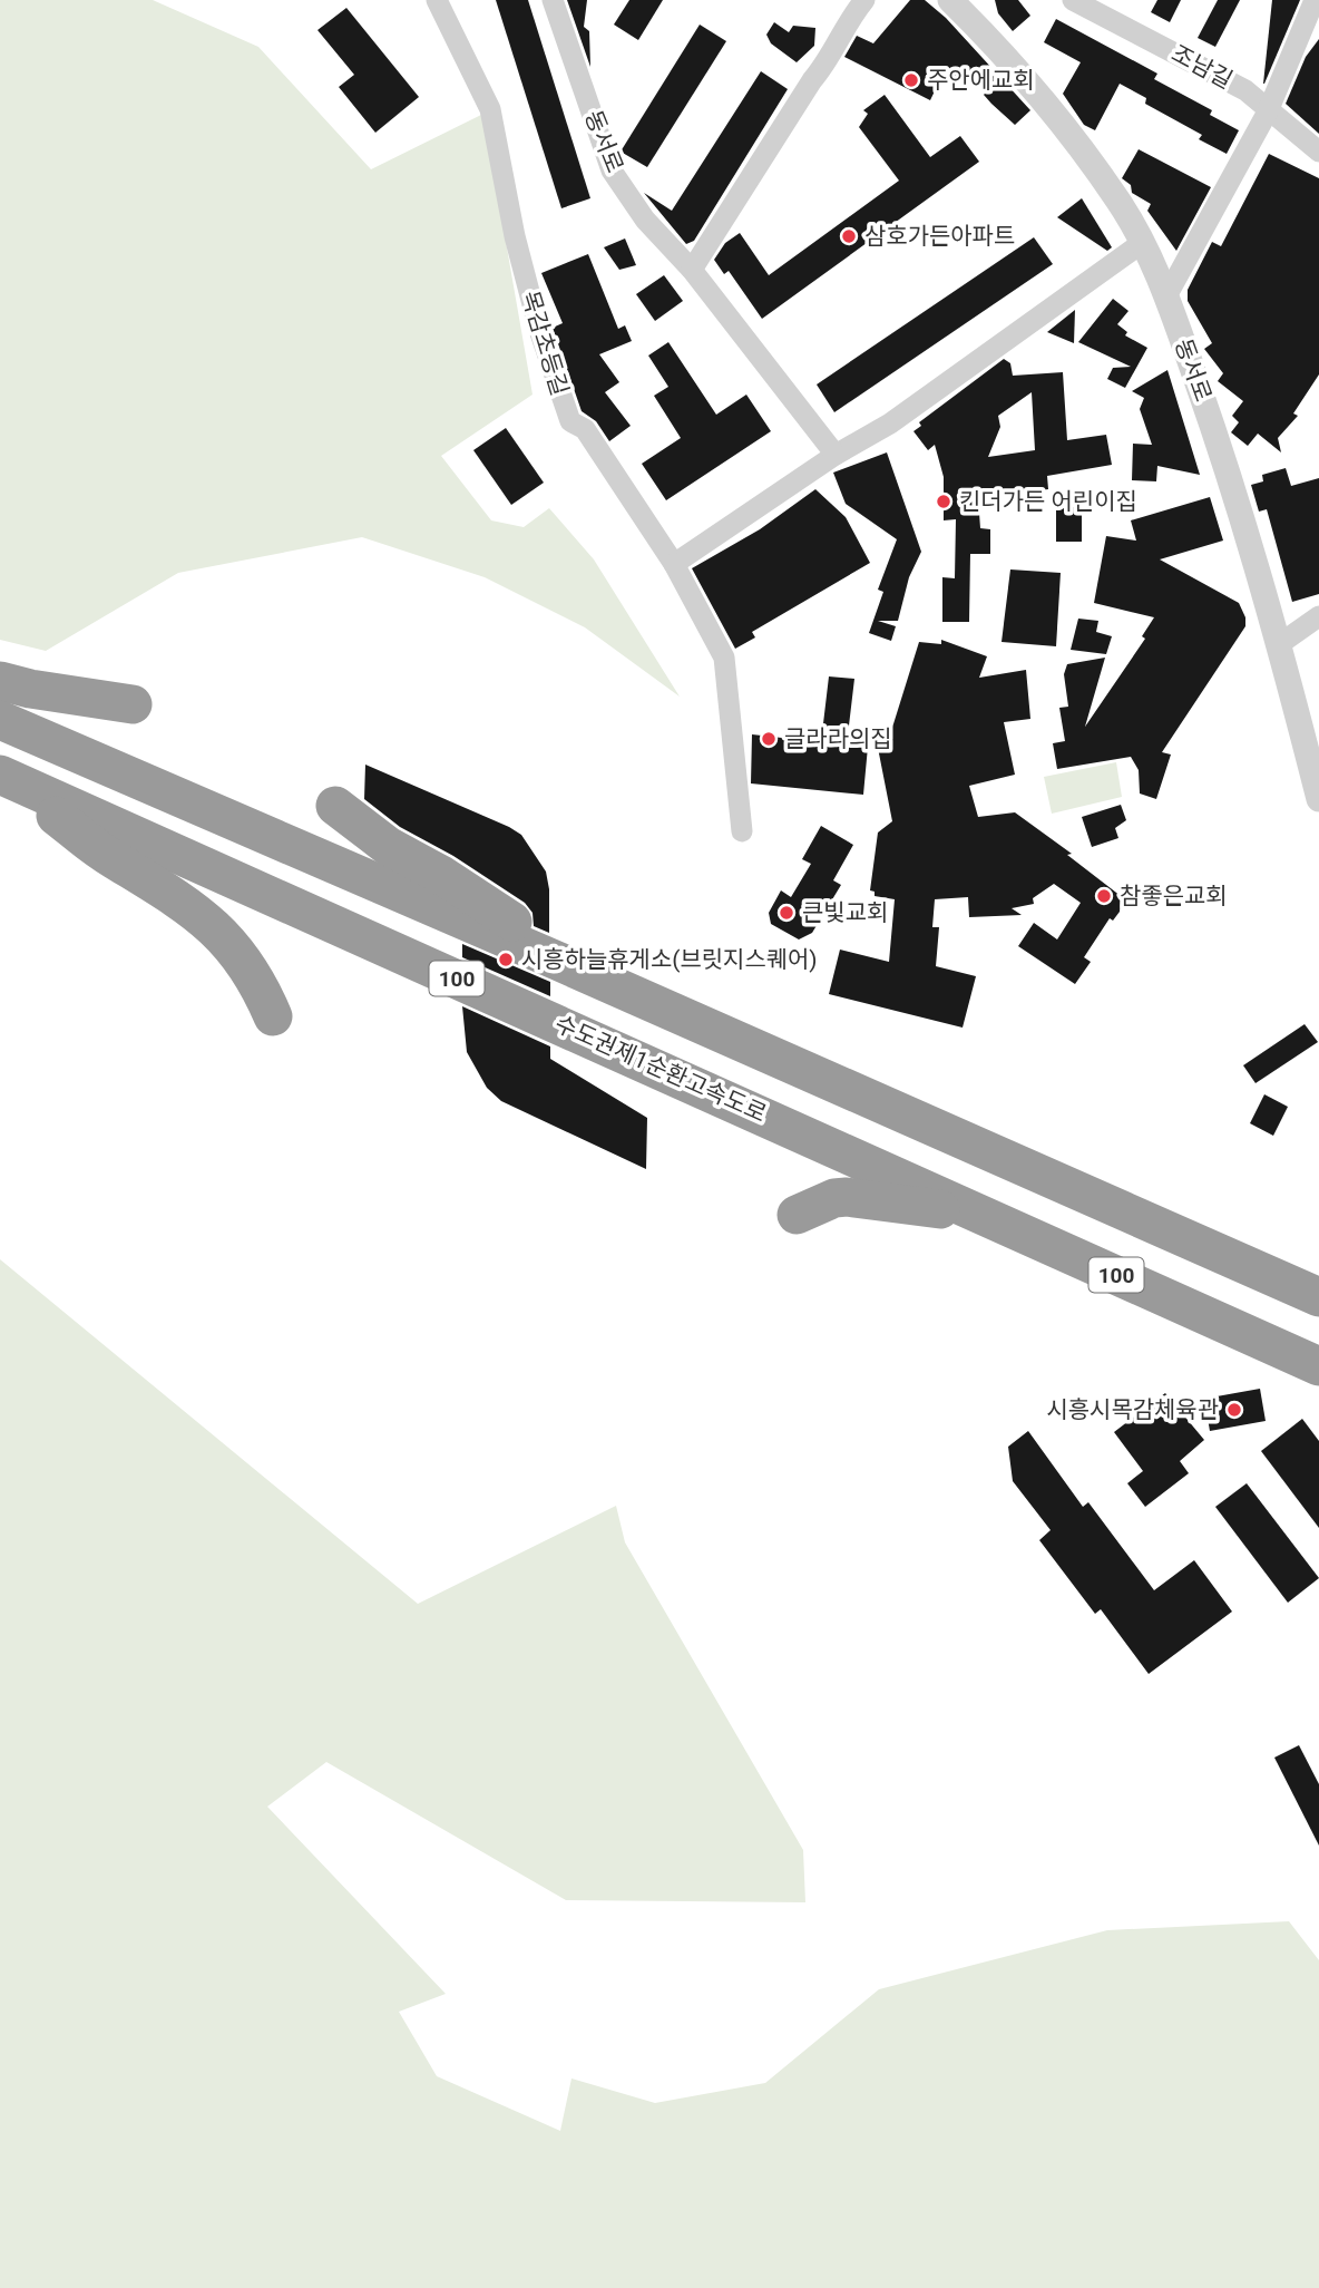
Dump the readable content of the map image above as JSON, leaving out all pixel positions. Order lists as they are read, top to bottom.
{
  "streets": {
    "highway": ["100", "수도권제1순환고속도로"],
    "street": ["조남길", "동서로", "목감초등길"]
  },
  "places": [
    "주안에교회",
    "삼호가든아파트",
    "킨더가든 어린이집",
    "글라라의집",
    "참좋은교회",
    "큰빛교회",
    "시흥하늘휴게소(브릿지스퀘어)",
    "시흥시목감체육관"
  ]
}
